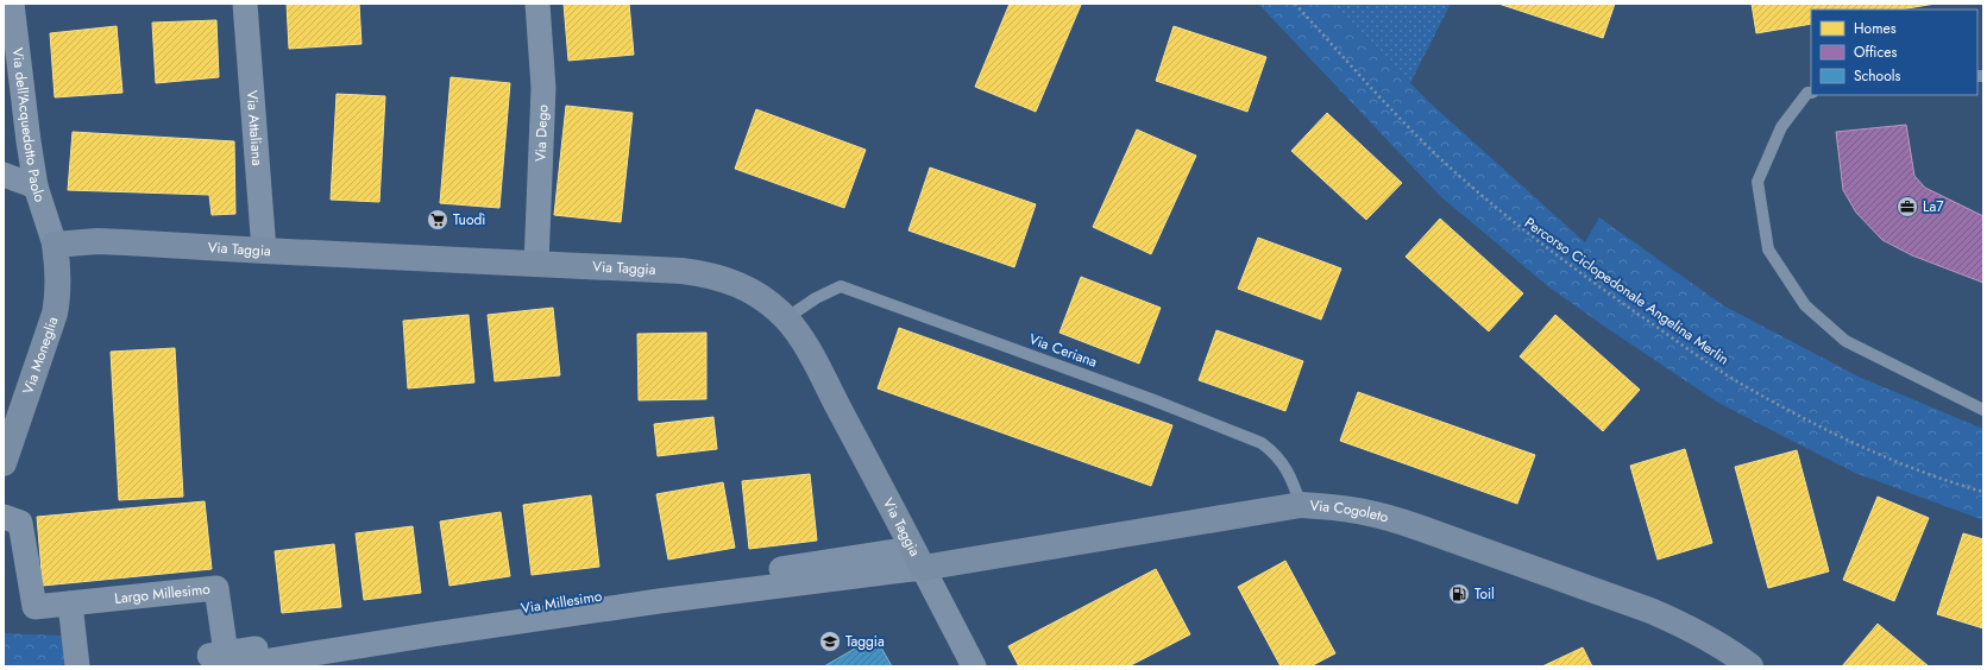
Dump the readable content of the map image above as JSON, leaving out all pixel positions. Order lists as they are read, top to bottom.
{
  "streets": {
    "street": [
      "Via dell'Acquedotto Paolo",
      "Via Attaliana",
      "Via Dego",
      "Via Taggia",
      "Via Moneglia",
      "Via Cogoleto",
      "Largo Millesimo",
      "Via Millesimo"
    ],
    "lane": ["Via Ceriana"],
    "path": ["Percorso Ciclopedonale Angelina Merlin"]
  },
  "crossings": [
    ["Via dell'Acquedotto Paolo", "Via Taggia"],
    ["Via dell'Acquedotto Paolo", "Via Moneglia"],
    ["Via Attaliana", "Via Taggia"],
    ["Via Dego", "Via Taggia"],
    ["Via Taggia", "Via Ceriana"],
    ["Via Taggia", "Via Moneglia"],
    ["Via Taggia", "Via Cogoleto"],
    ["Via Taggia", "Via Millesimo"],
    ["Via Ceriana", "Via Cogoleto"],
    ["Via Cogoleto", "Via Millesimo"],
    ["Largo Millesimo", "Via Millesimo"]
  ],
  "places": {
    "office": ["La7"],
    "supermarket": ["Tuodì"],
    "fuel station": ["Toil"],
    "school or university": ["Taggia"]
  },
  "legend": ["Homes", "Offices", "Schools"]
}
